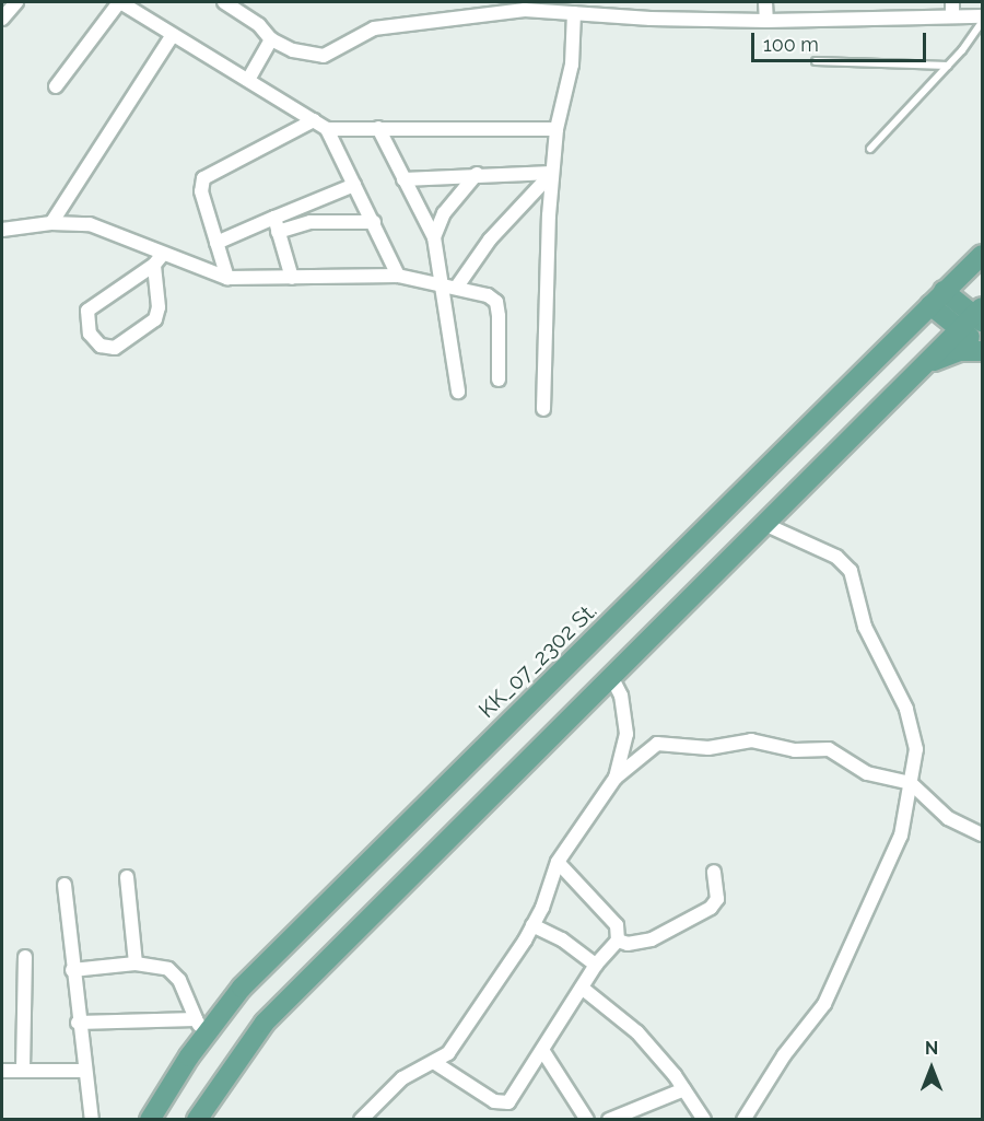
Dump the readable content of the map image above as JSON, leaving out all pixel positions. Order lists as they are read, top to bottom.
{
  "streets": {
    "main road": ["KK_07_2302 St."]
  },
  "scale_bar": "100 m",
  "north": "top"
}
